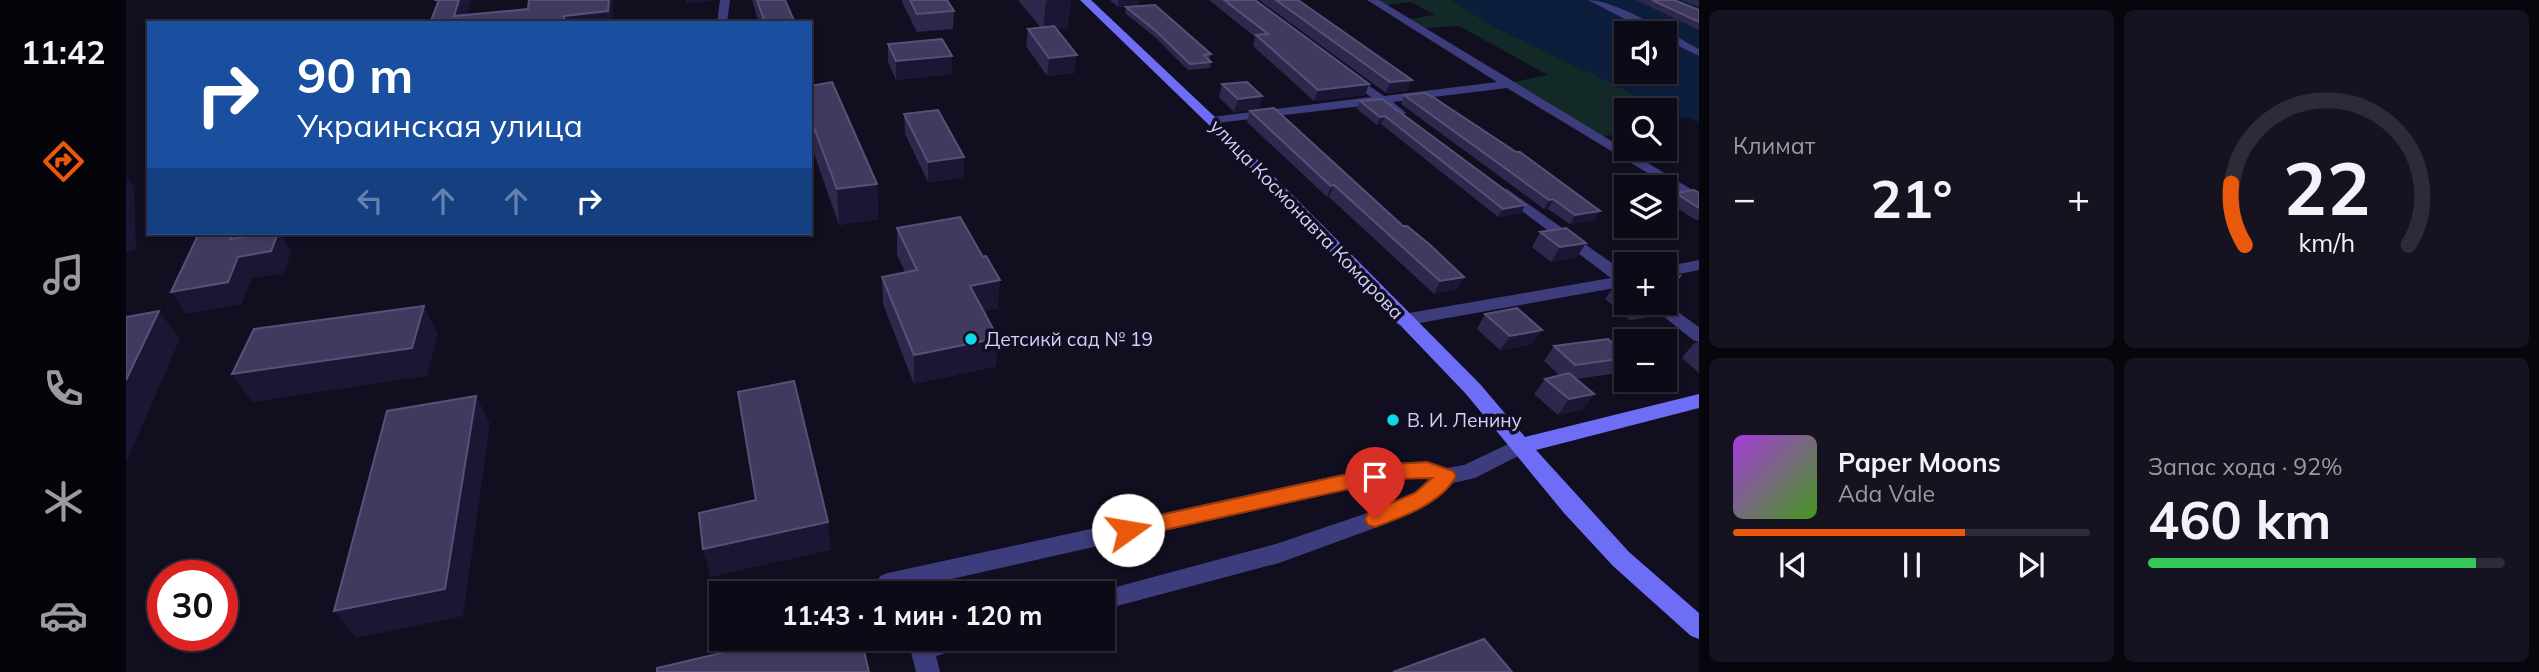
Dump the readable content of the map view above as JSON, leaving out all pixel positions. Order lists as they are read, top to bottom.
{
  "streets": {
    "main road": ["улица Космонавта Комарова"]
  },
  "places": ["Детсикй сад № 19", "В. И. Ленину"],
  "page": {
    "tabs": "11:42",
    "tile": [
      "Климат",
      ["Запас хода · 92%", "460 km"]
    ],
    "map_buttons": ["+", "−"],
    "turn": ["90 m", "Украинская улица"],
    "heat": ["−", "21°", "+"],
    "song": ["Paper Moons", "Ada Vale"],
    "limit": "30",
    "trip": "11:43 · 1 мин · 120 m",
    "gauge": ["22", "km/h"]
  }
}
